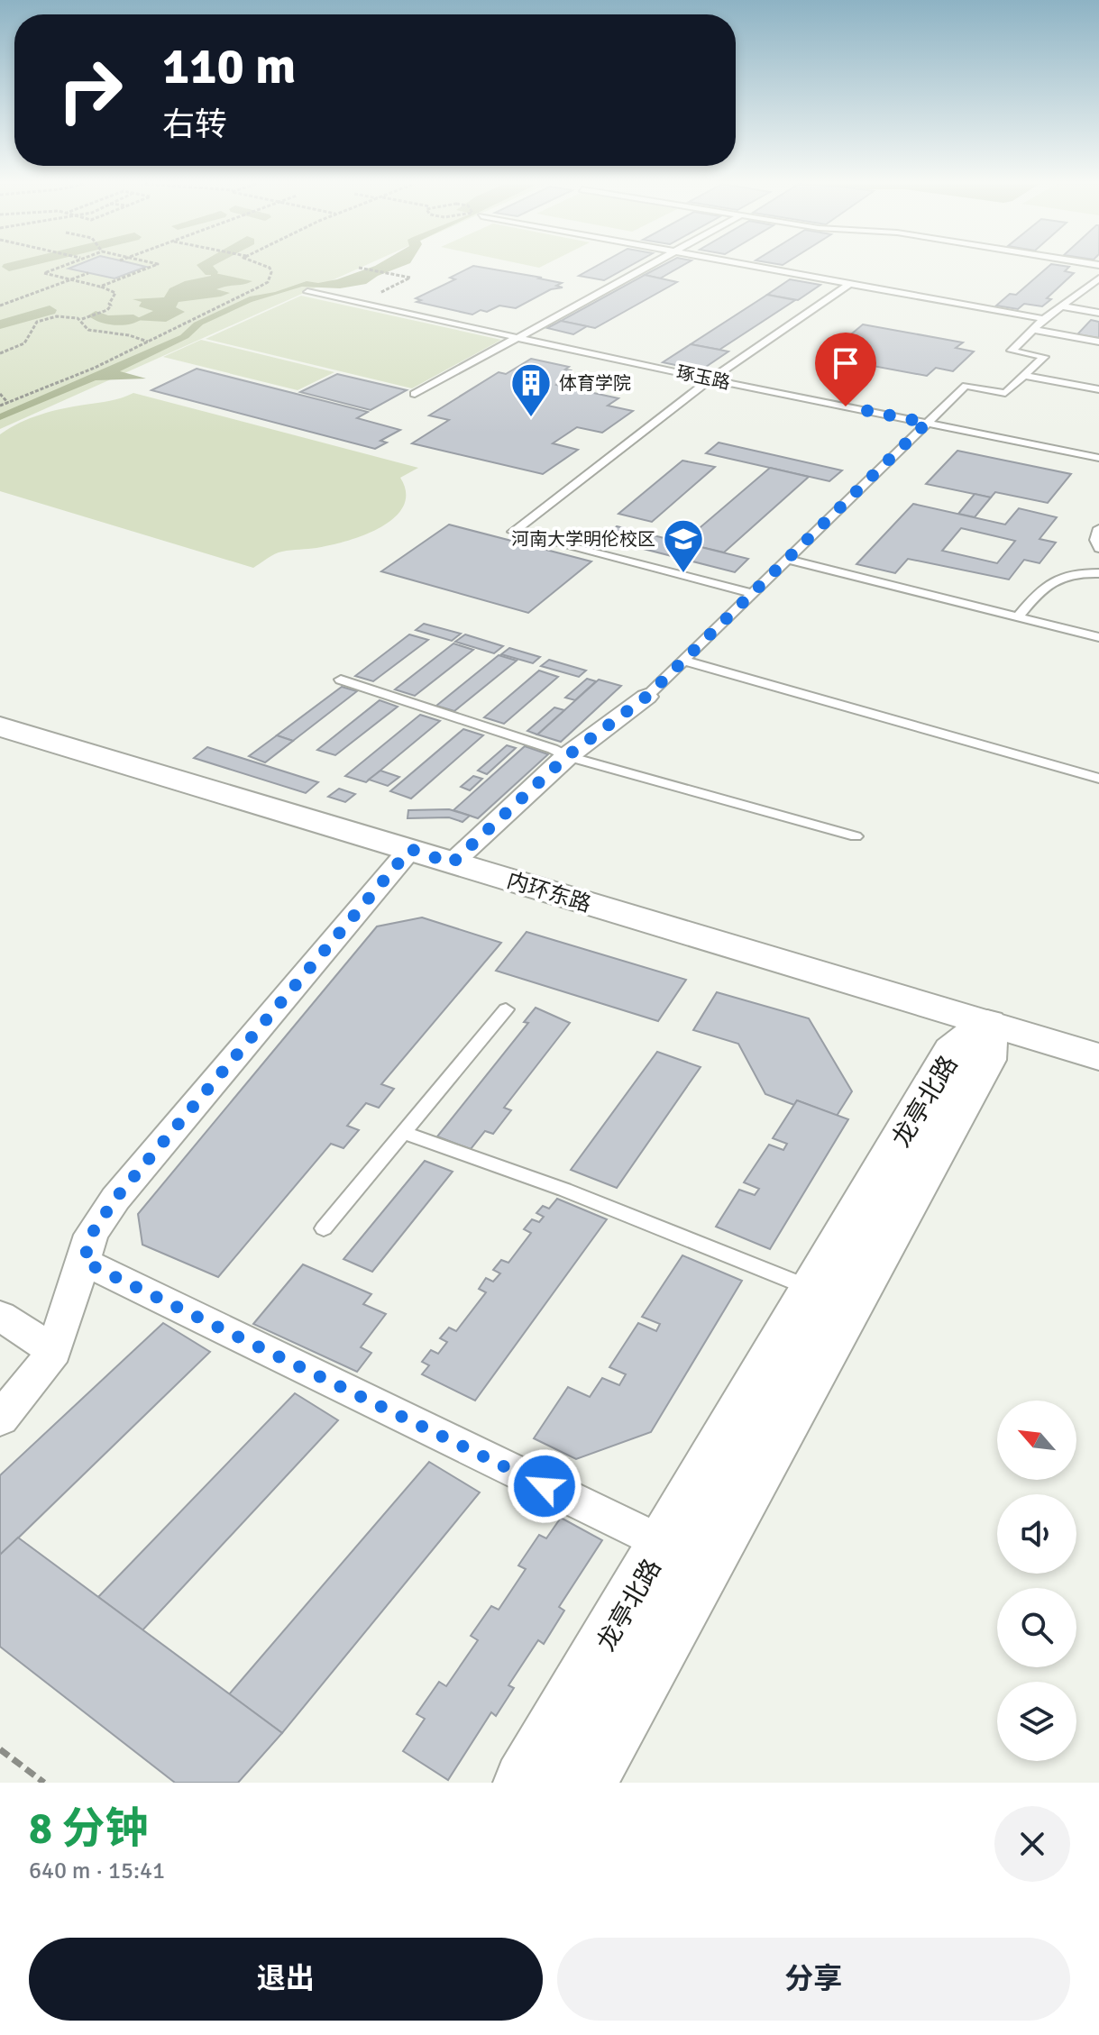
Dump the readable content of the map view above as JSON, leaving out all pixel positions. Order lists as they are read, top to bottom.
{
  "streets": {
    "main road": ["龙亭北路"],
    "street": ["内环东路"],
    "lane": ["琢玉路"]
  },
  "crossings": [
    ["内环东路", "龙亭北路"]
  ],
  "places": {
    "building": ["体育学院"],
    "school or university": ["河南大学明伦校区"]
  },
  "north": "top left",
  "page": {
    "turn": ["110 m", "右转"],
    "heading": ["8 分钟", "640 m · 15:41"],
    "buttons": ["退出", "分享"]
  }
}
